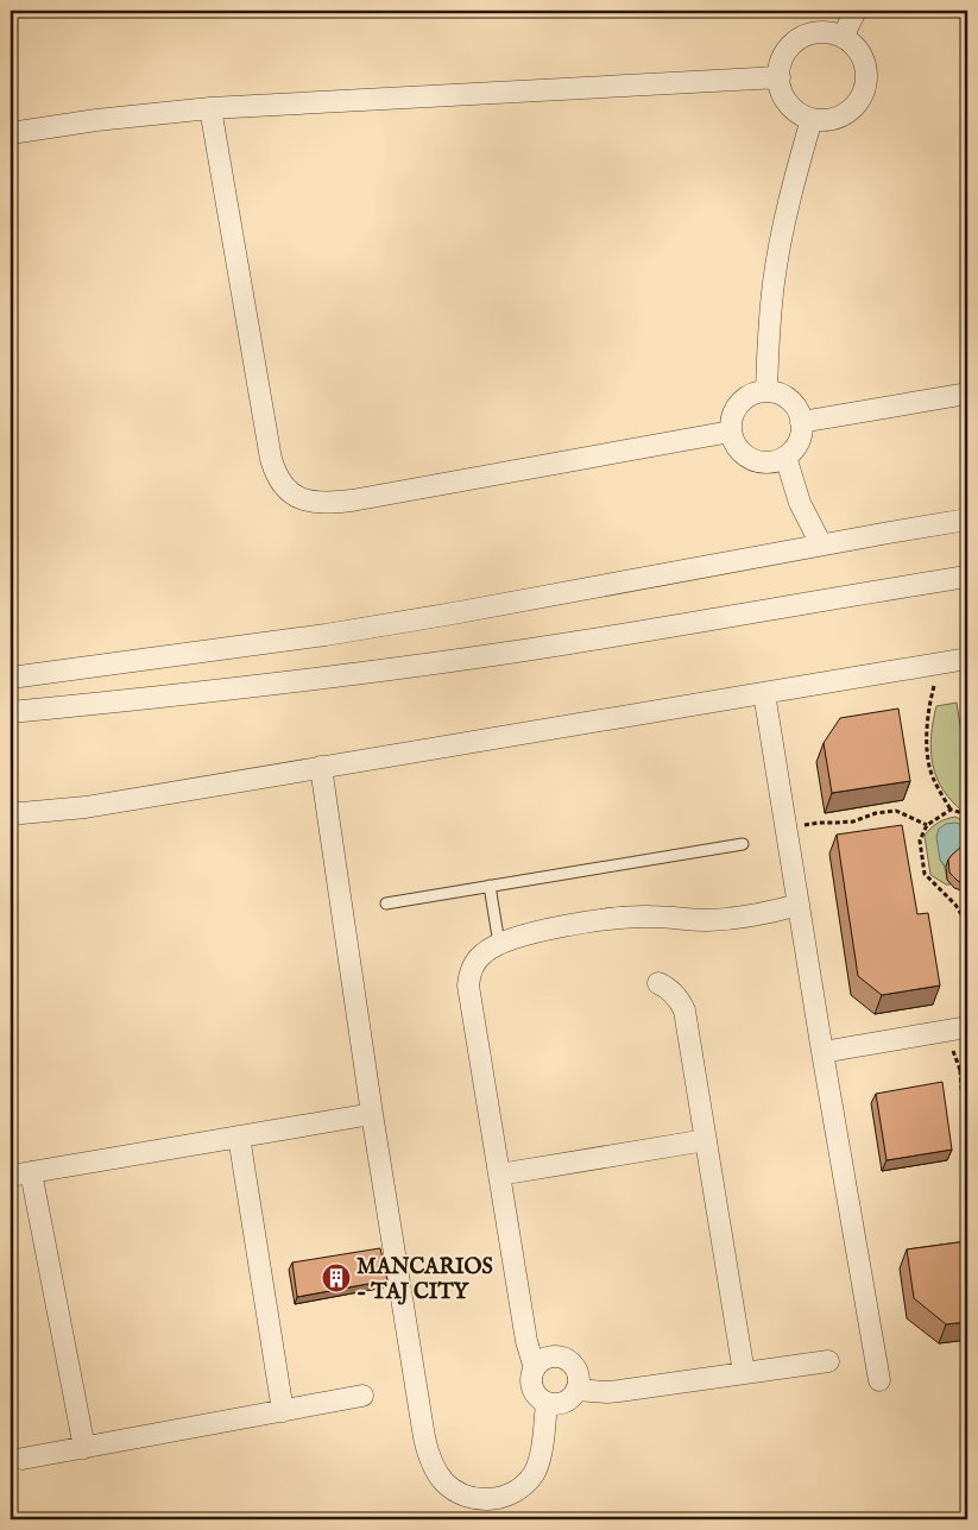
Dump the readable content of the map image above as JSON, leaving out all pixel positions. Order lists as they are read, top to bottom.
{
  "places": {
    "building": ["MANCARIOS - TAJ CITY"]
  }
}
